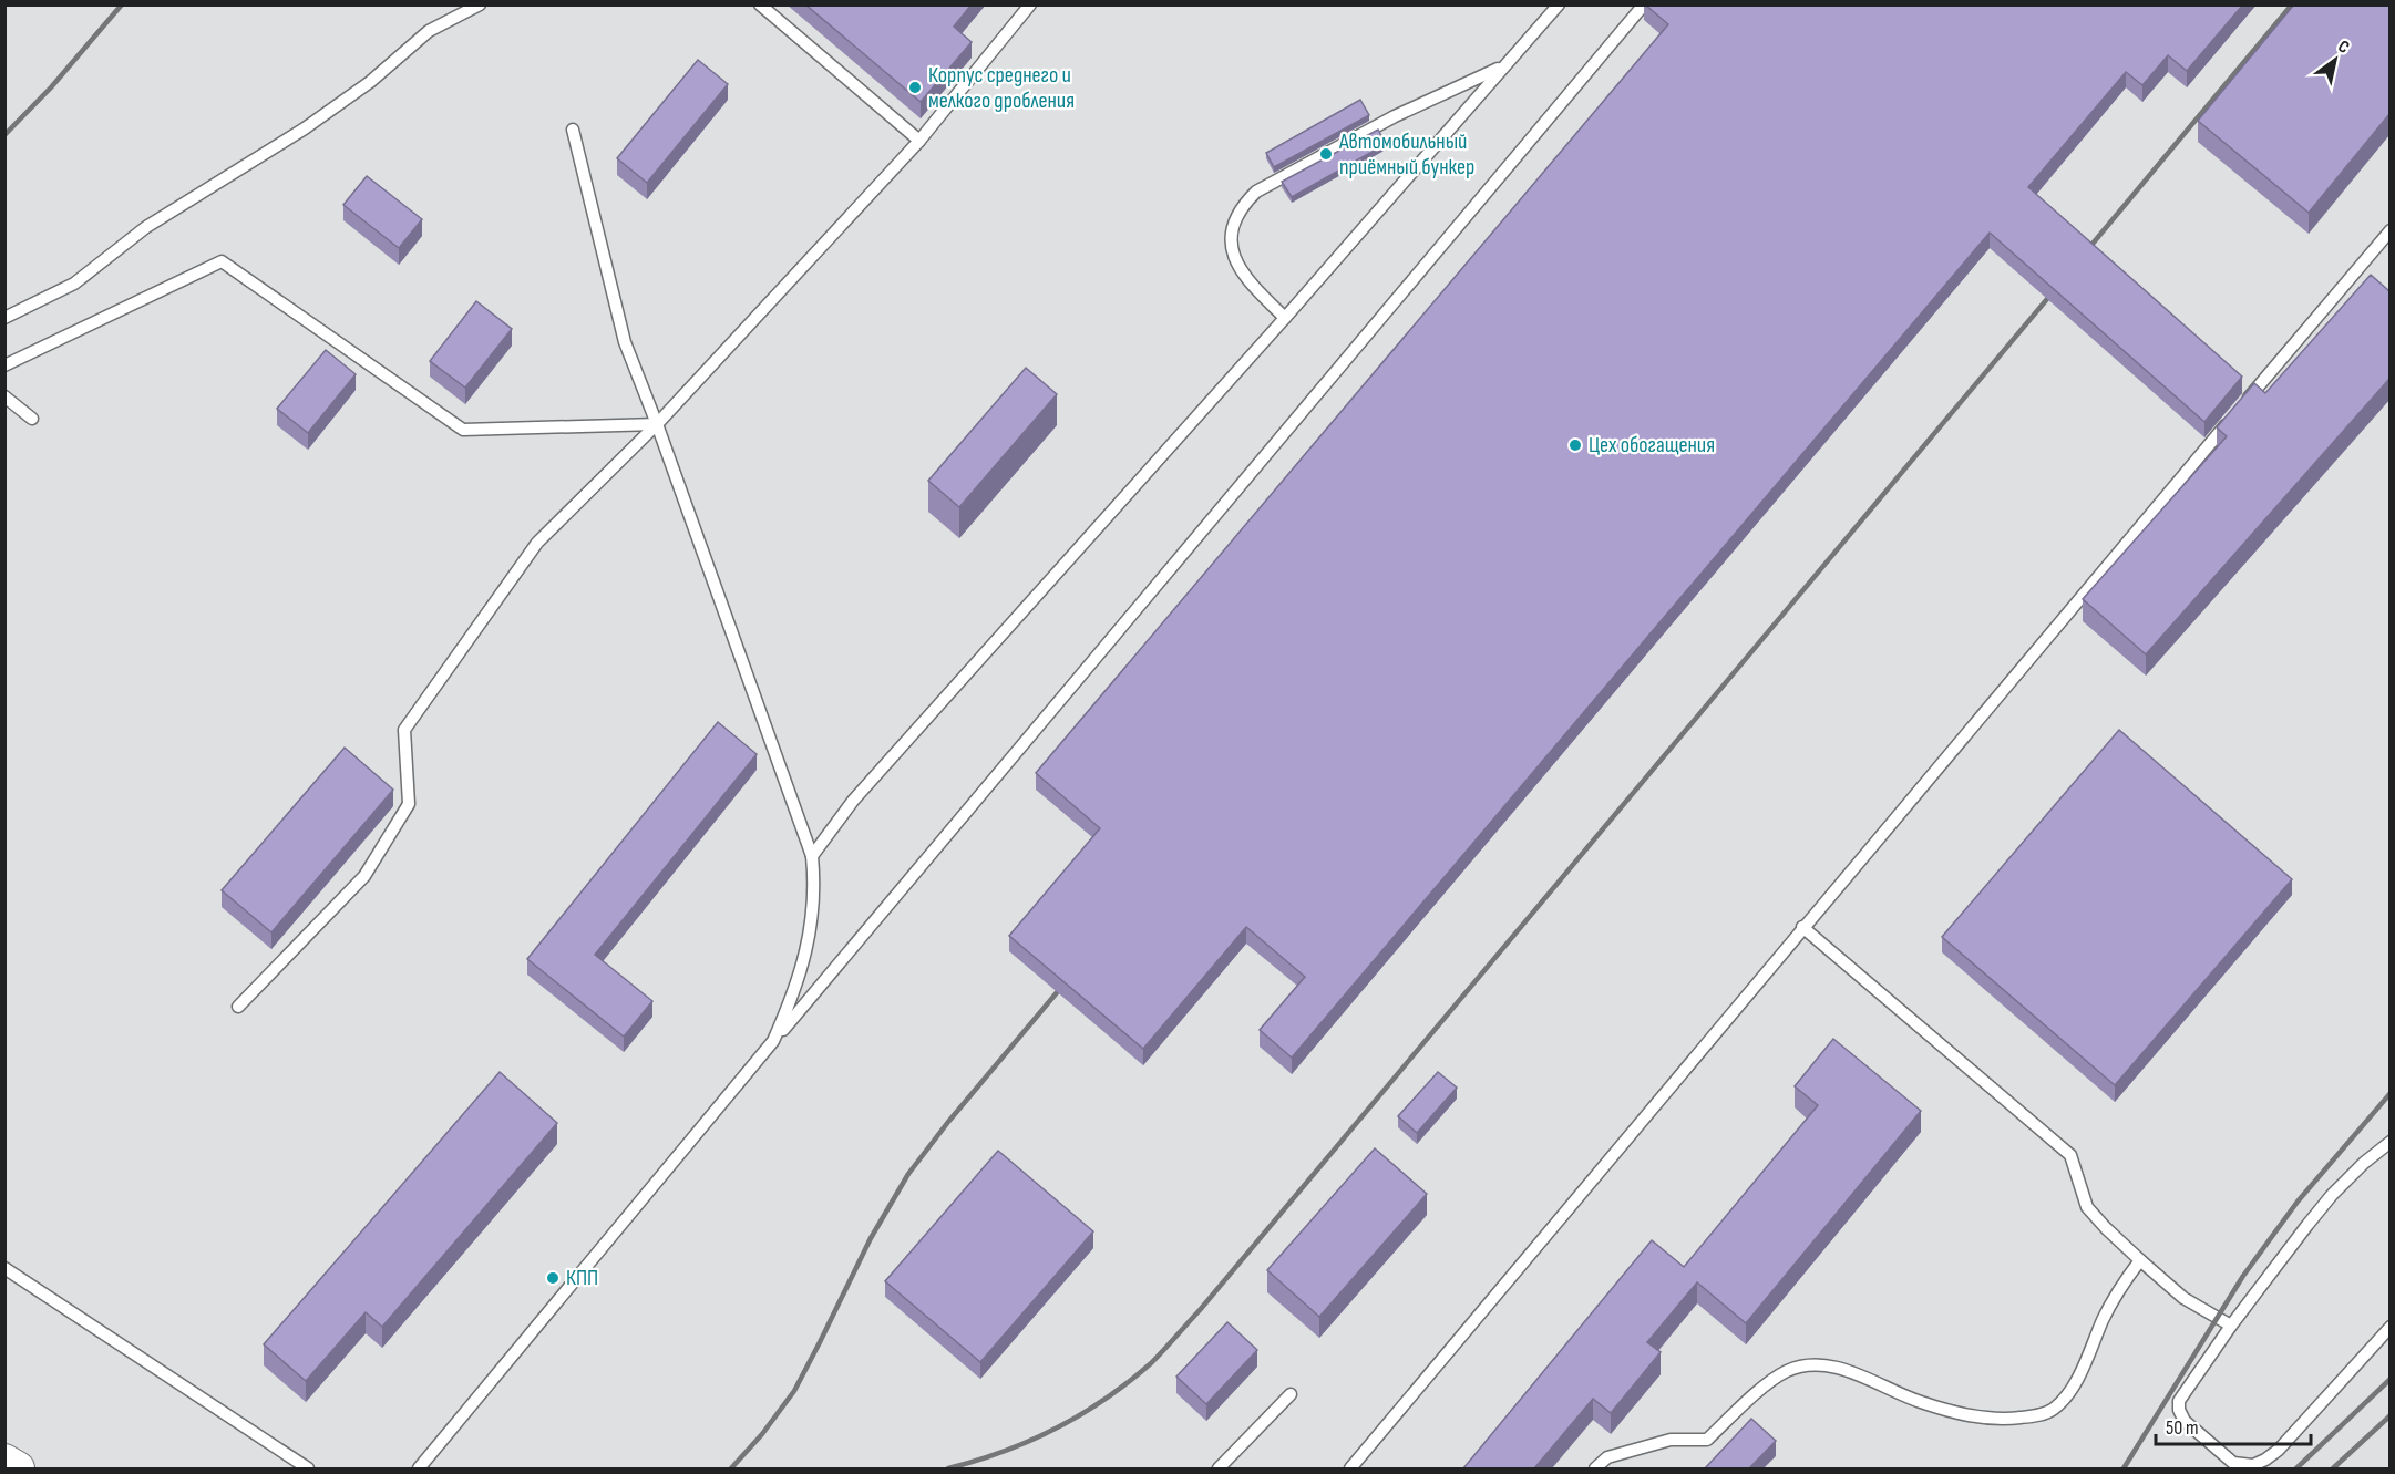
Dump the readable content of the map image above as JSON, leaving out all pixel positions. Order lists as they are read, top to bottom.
{
  "places": [
    "Корпус среднего и мелкого дробления",
    "Автомобильный приёмный бункер",
    "Цех обогащения",
    "КПП"
  ],
  "scale_bar": "50 m",
  "north": "top right"
}
